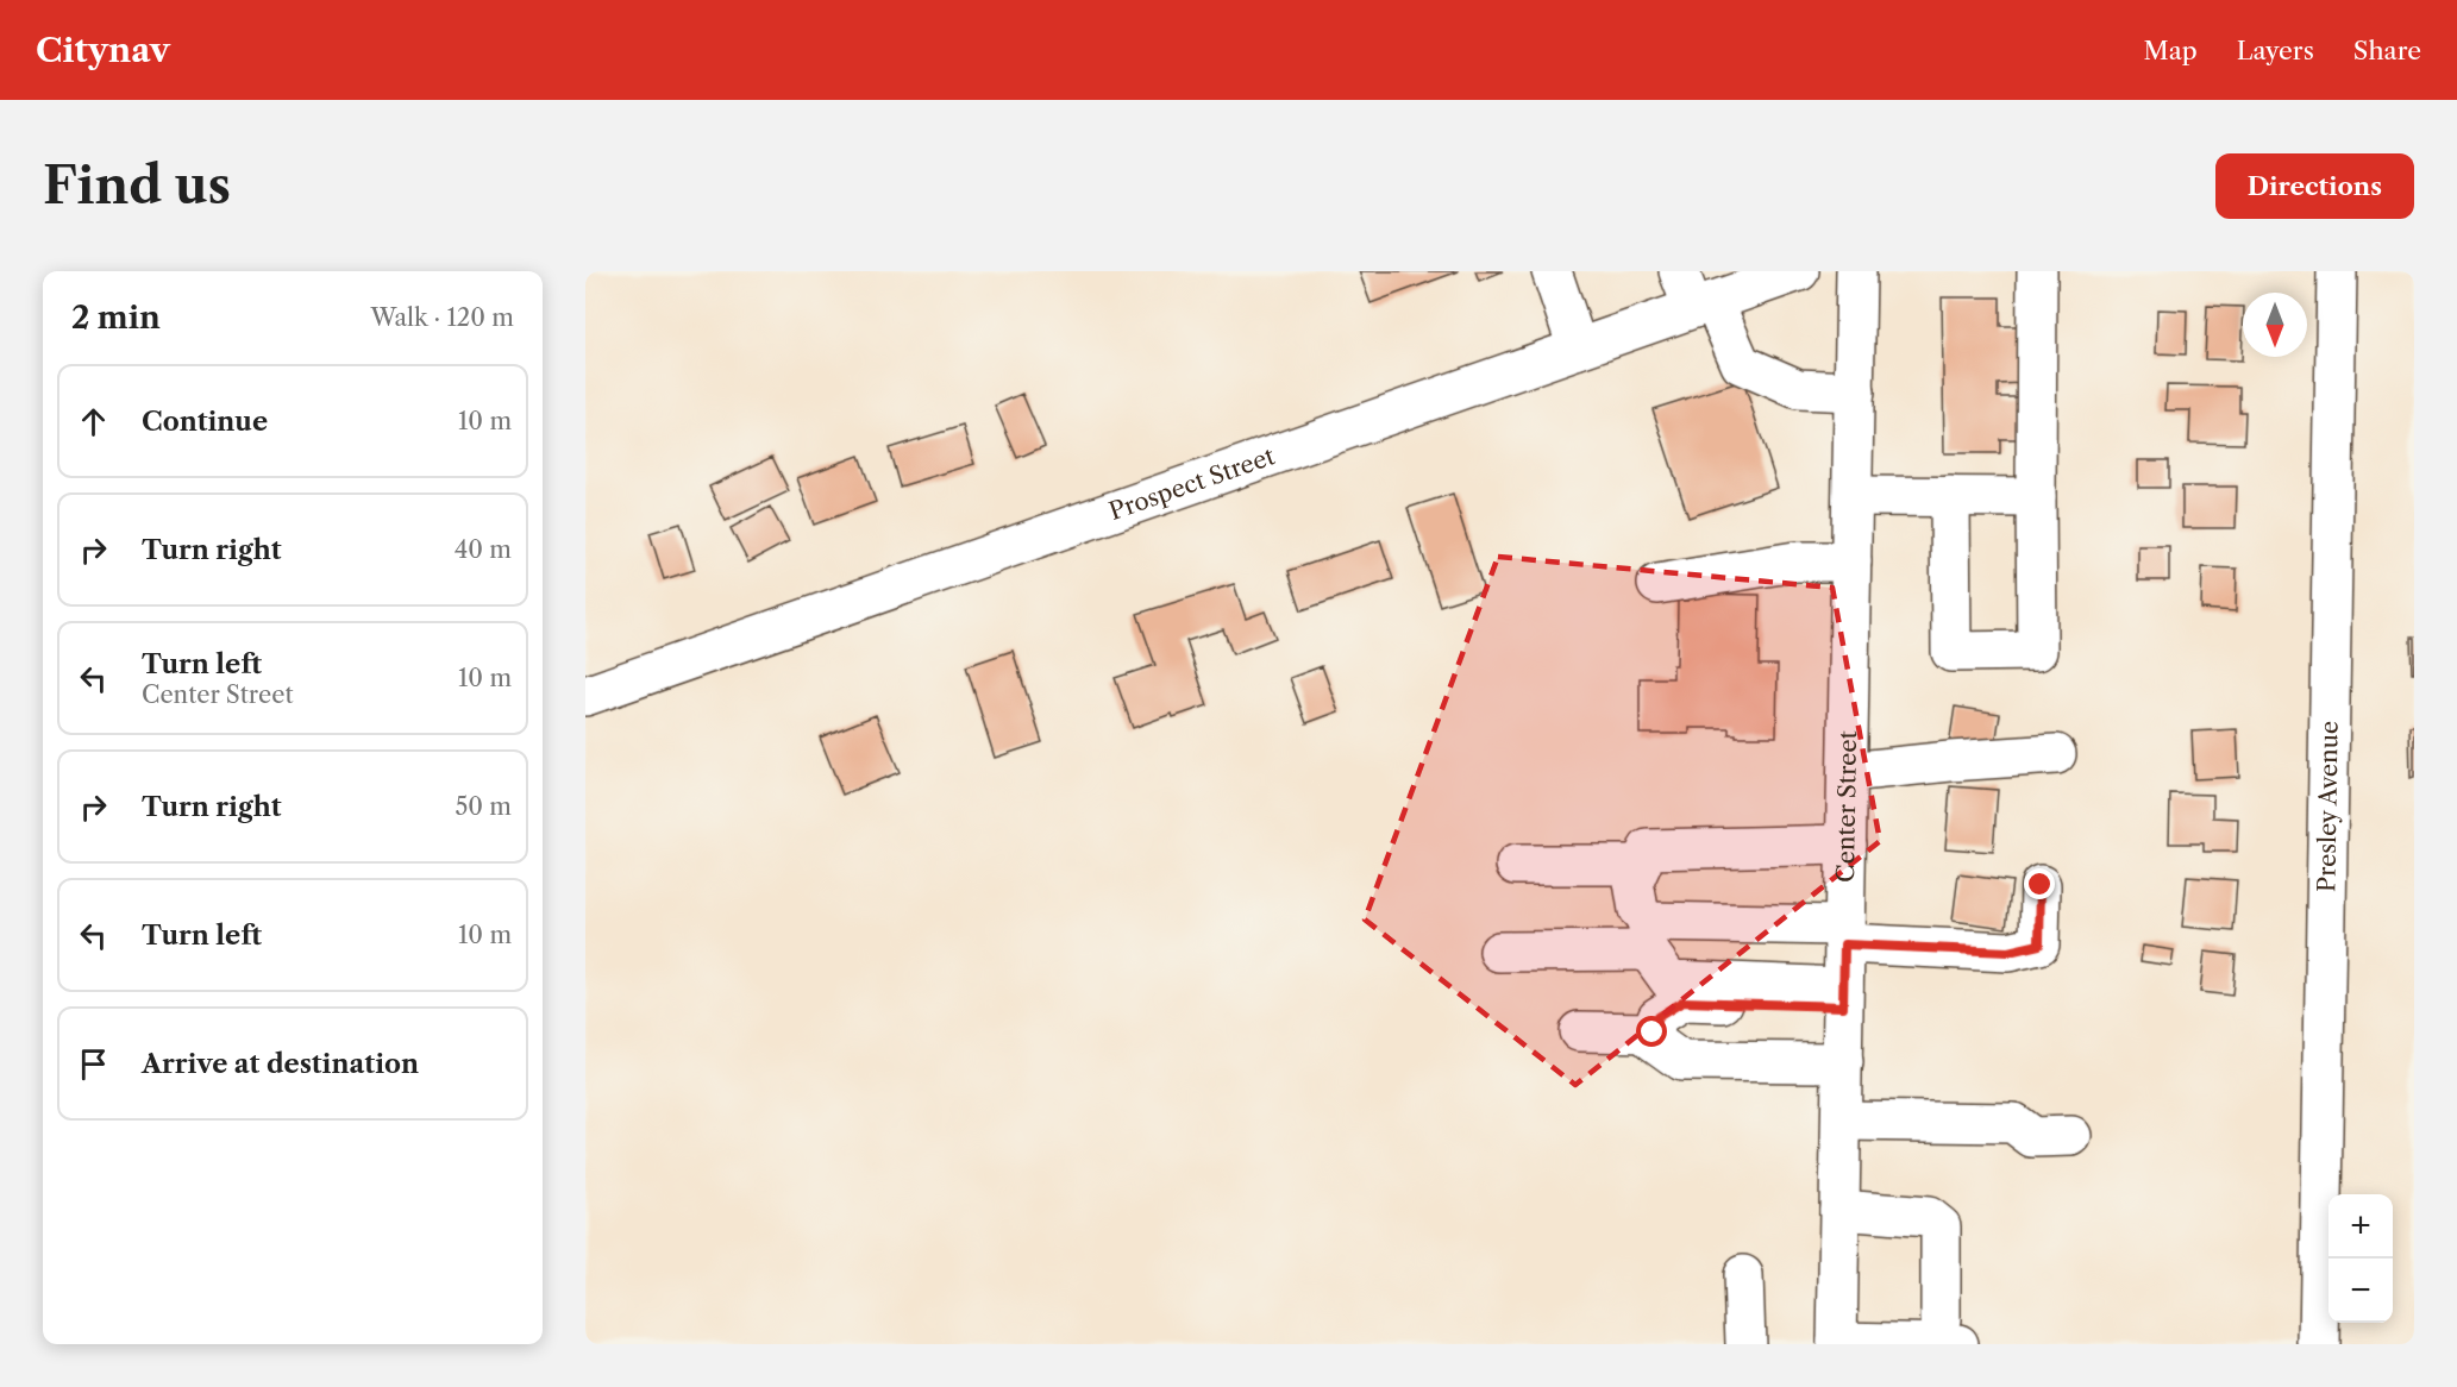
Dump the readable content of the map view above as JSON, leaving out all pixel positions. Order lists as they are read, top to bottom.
{
  "streets": {
    "street": ["Prospect Street", "Center Street", "Presley Avenue"]
  },
  "north": "bottom",
  "page": {
    "header": "Citynav",
    "nav": ["Map", "Layers", "Share"],
    "buttons": "Directions",
    "title": "Find us",
    "heading": ["2 min", "Walk · 120 m"],
    "list": [
      ["Continue", "10 m"],
      ["Turn right", "40 m"],
      ["Turn left", "Center Street", "10 m"],
      ["Turn right", "50 m"],
      ["Turn left", "10 m"],
      "Arrive at destination"
    ],
    "map_buttons": ["+", "−"]
  }
}
